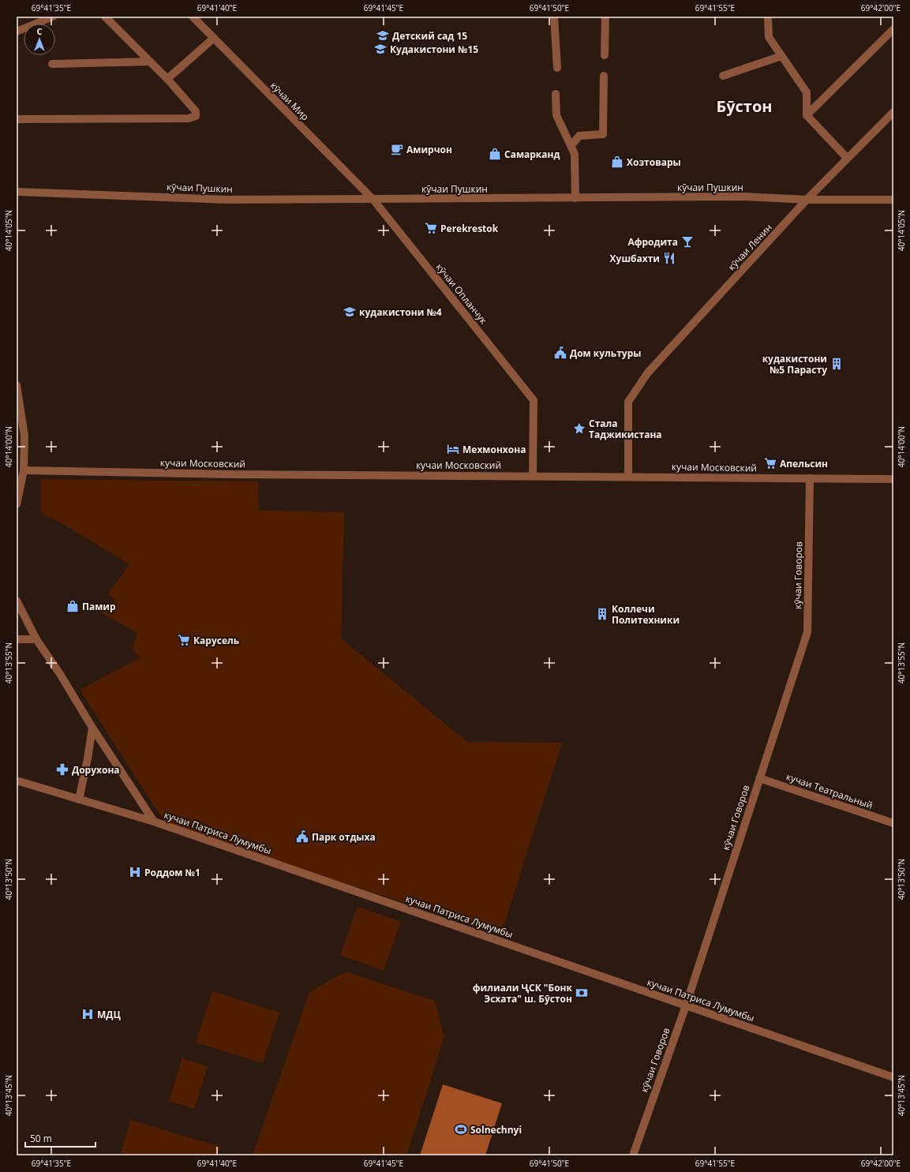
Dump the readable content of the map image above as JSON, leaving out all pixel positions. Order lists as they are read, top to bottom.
{
  "streets": {
    "street": [
      "кӯчаи Мир",
      "кӯчаи Пушкин",
      "кӯчаи Ленин",
      "кӯчаи Опланчук",
      "кучаи Московский",
      "кӯчаи Говоров",
      "кучаи Театральный",
      "кучаи Патриса Лумумбы"
    ]
  },
  "crossings": [
    ["кӯчаи Мир", "кӯчаи Пушкин"],
    ["кӯчаи Мир", "кӯчаи Опланчук"],
    ["кӯчаи Пушкин", "кӯчаи Ленин"],
    ["кӯчаи Пушкин", "кӯчаи Опланчук"],
    ["кӯчаи Ленин", "кучаи Московский"],
    ["кӯчаи Опланчук", "кучаи Московский"],
    ["кучаи Московский", "кӯчаи Говоров"],
    ["кӯчаи Говоров", "кучаи Театральный"],
    ["кӯчаи Говоров", "кучаи Патриса Лумумбы"]
  ],
  "districts": ["Бӯстон"],
  "places": {
    "school or university": ["Детский сад 15", "Кудакистони №15", "кудакистони №4"],
    "cafe": ["Амирчон"],
    "shop": ["Самарканд", "Хозтовары", "Памир"],
    "supermarket": ["Perekrestok", "Апельсин", "Карусель"],
    "bar": ["Афродита"],
    "restaurant": ["Хушбахти"],
    "public building": ["Дом культуры", "Парк отдыха"],
    "building": ["кудакистони №5 Парасту", "Коллечи Политехники"],
    "place": ["Стала Таджикистана"],
    "hotel": ["Мехмонхона"],
    "pharmacy": ["Дорухона"],
    "hospital": ["Роддом №1", "МДЦ"],
    "bank": ["филиали ҶСК \"Бонк Эсхата\" ш. Бӯстон"],
    "sports": ["Solnechnyi"]
  },
  "scale_bar": "50 m",
  "north": "top",
  "coordinates": [
    "69°41'35\"E",
    "69°41'40\"E",
    "69°41'45\"E",
    "69°41'50\"E",
    "69°41'55\"E",
    "69°42'00\"E",
    "40°14'05\"N",
    "40°14'00\"N",
    "40°13'55\"N",
    "40°13'50\"N",
    "40°13'45\"N"
  ]
}
